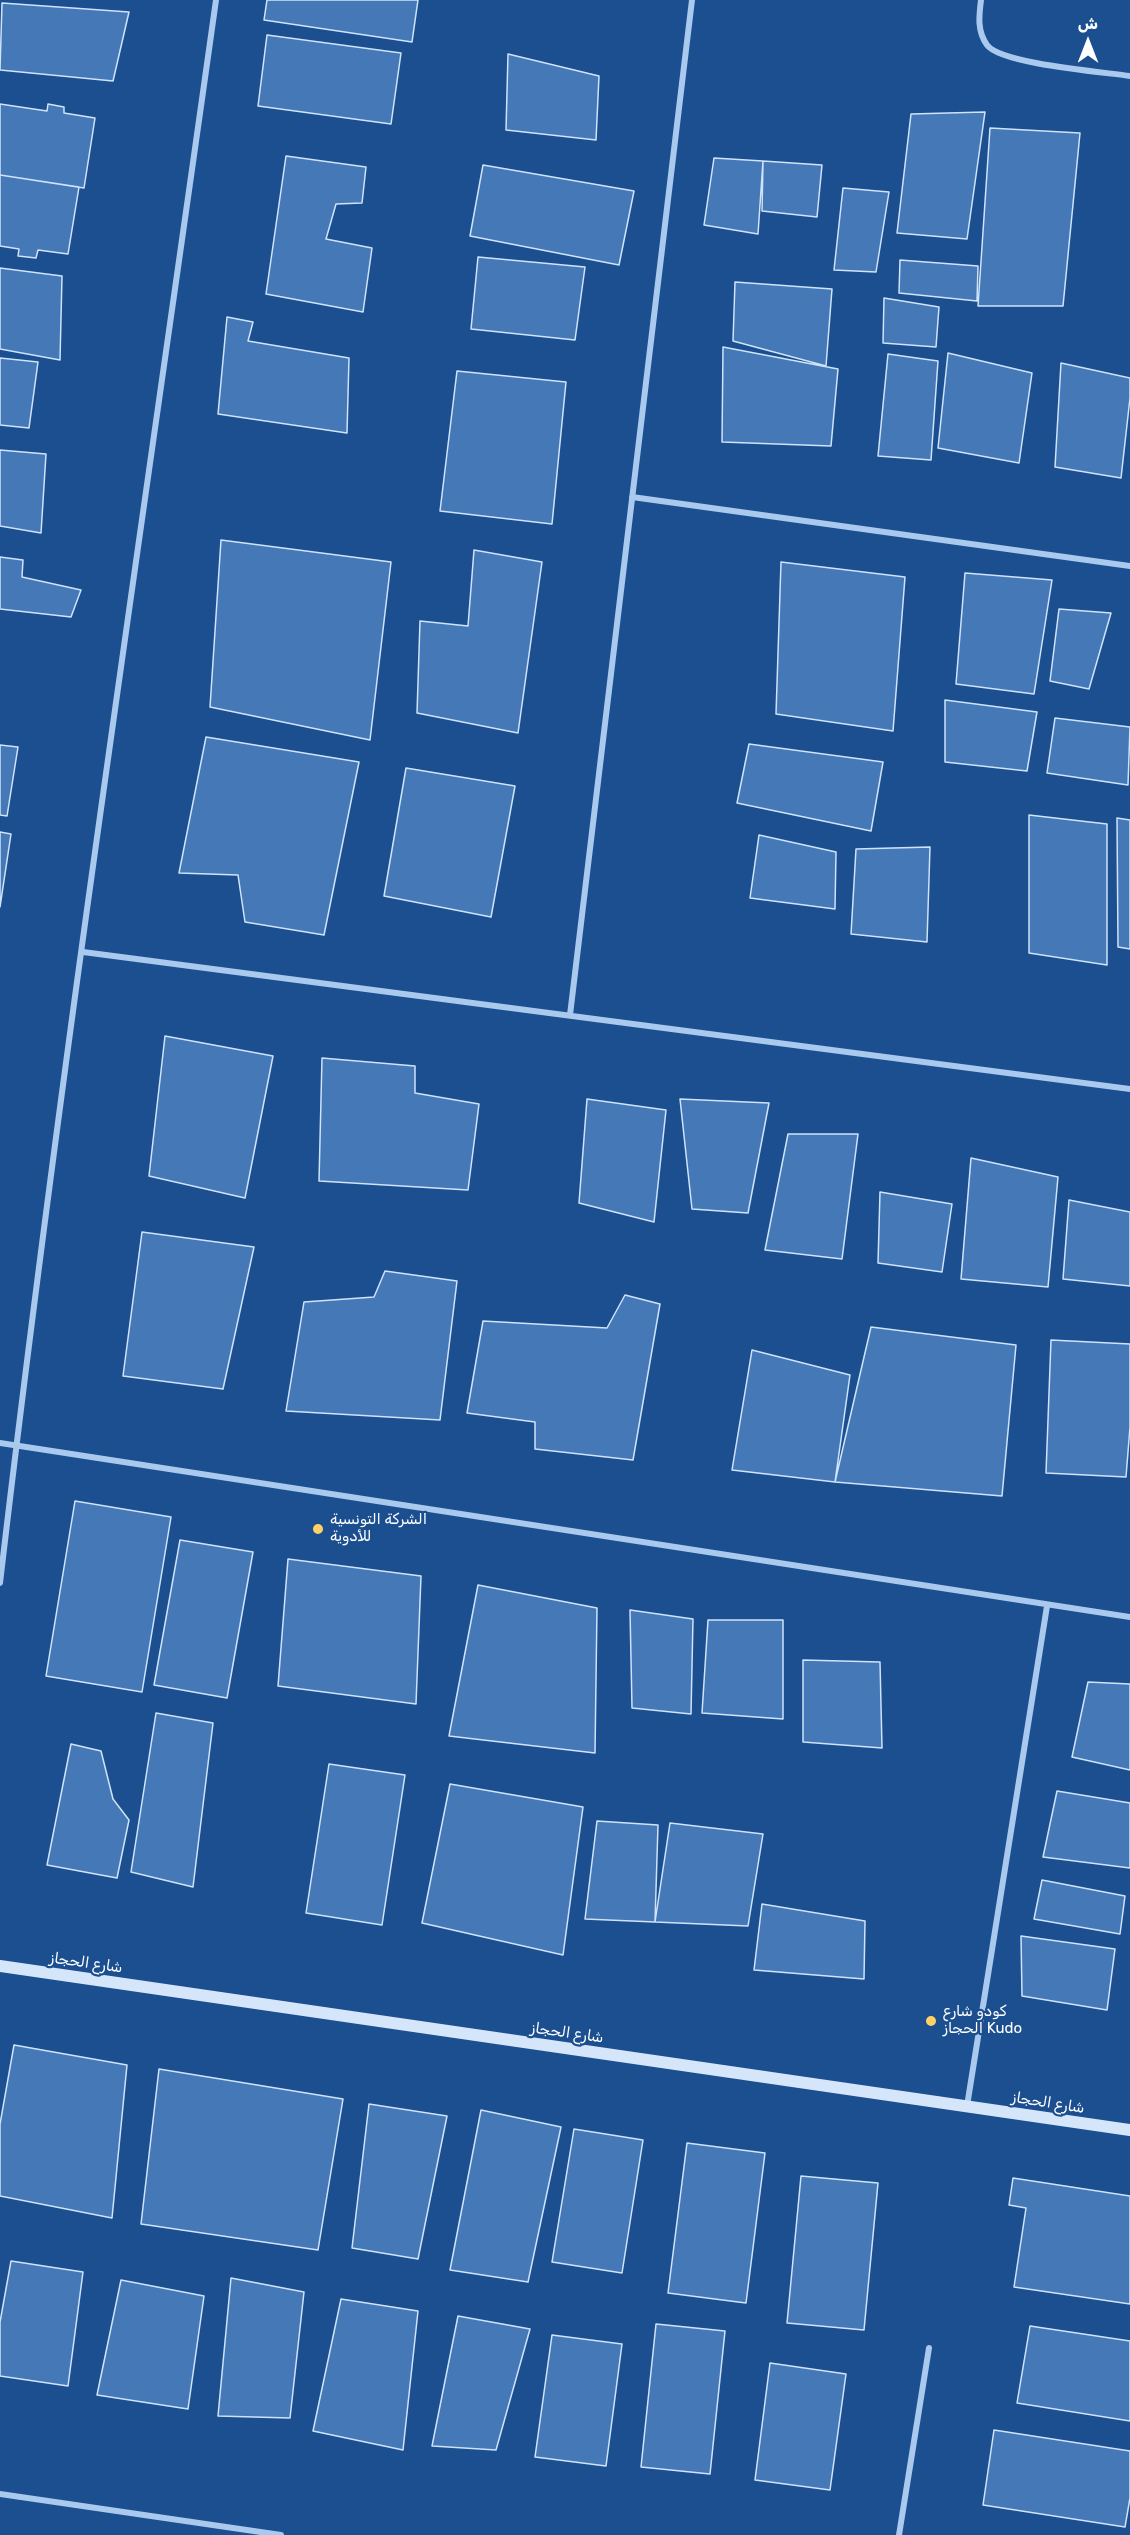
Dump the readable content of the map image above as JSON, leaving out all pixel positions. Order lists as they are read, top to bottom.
{
  "streets": {
    "main road": ["شارع الحجاز"]
  },
  "places": ["الشركة التونسية للأدوية", "كودو شارع الحجاز Kudo"],
  "north": "top"
}
